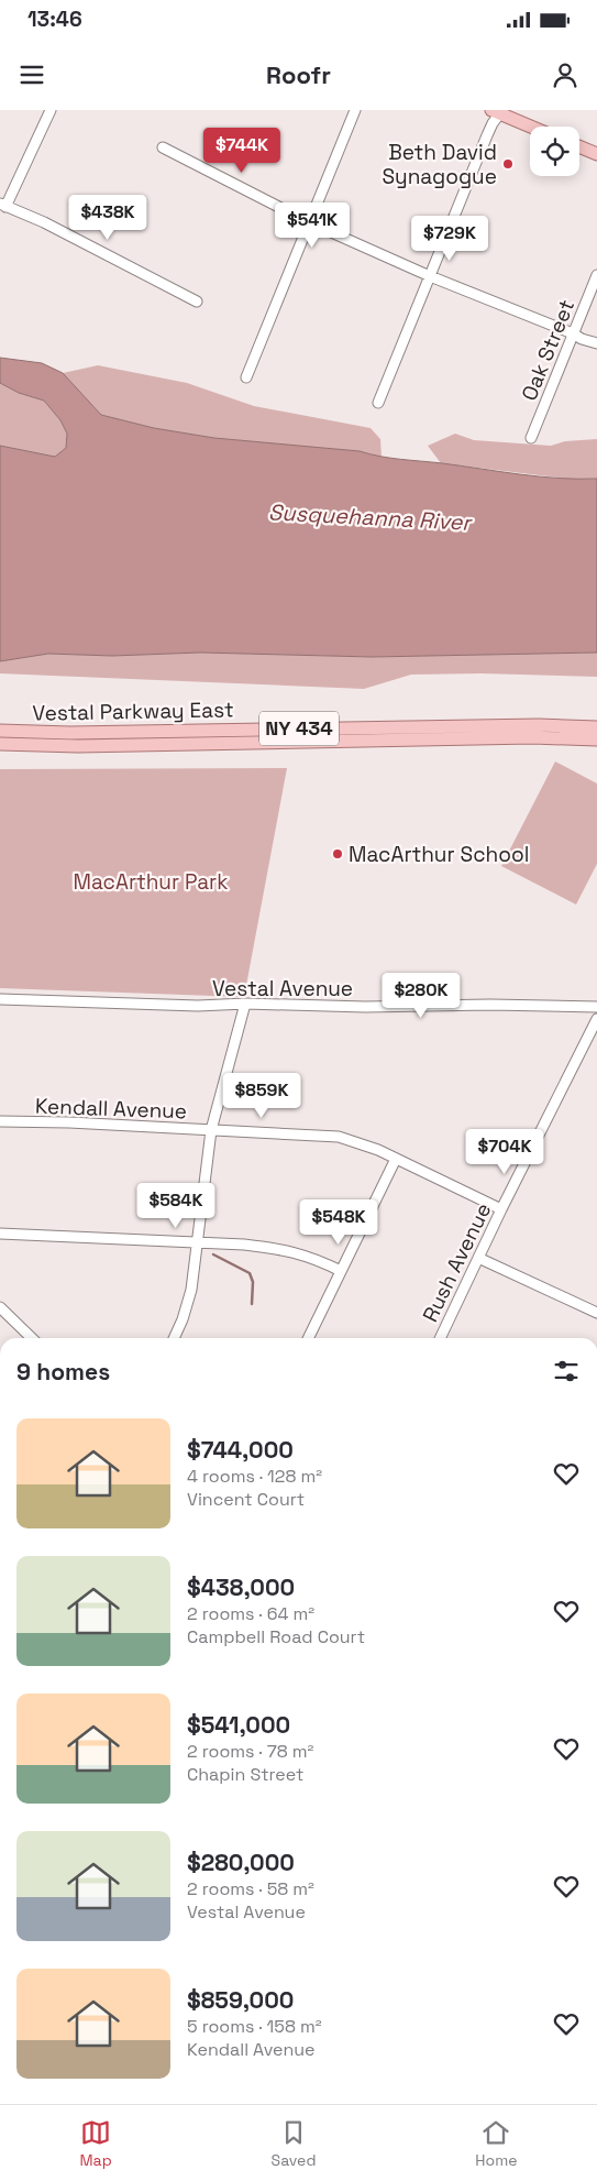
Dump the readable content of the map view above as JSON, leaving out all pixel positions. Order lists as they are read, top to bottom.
{
  "streets": {
    "main road": ["Vestal Parkway East", "NY 434"],
    "street": [
      "Oak Street",
      "Vestal Avenue",
      "Kendall Avenue",
      "Rush Avenue"
    ]
  },
  "crossings": [
    ["Kendall Avenue", "Rush Avenue"]
  ],
  "water": ["Susquehanna River"],
  "parks": ["MacArthur Park"],
  "places": ["Beth David Synagogue", "MacArthur School"],
  "page": {
    "status": "13:46",
    "header": "Roofr",
    "price": [
      "$744K",
      "$438K",
      "$541K",
      "$729K",
      "$280K",
      "$859K",
      "$704K",
      "$584K",
      "$548K"
    ],
    "heading": "9 homes",
    "list": [
      {
        "name": "$744,000",
        "note": "4 rooms · 128 m² · Vincent Court"
      },
      {
        "name": "$438,000",
        "note": "2 rooms · 64 m² · Campbell Road Court"
      },
      {
        "name": "$541,000",
        "note": "2 rooms · 78 m² · Chapin Street"
      },
      {
        "name": "$280,000",
        "note": "2 rooms · 58 m² · Vestal Avenue"
      },
      {
        "name": "$859,000",
        "note": "5 rooms · 158 m² · Kendall Avenue"
      }
    ],
    "tabs": ["Map", "Saved", "Home"]
  }
}
